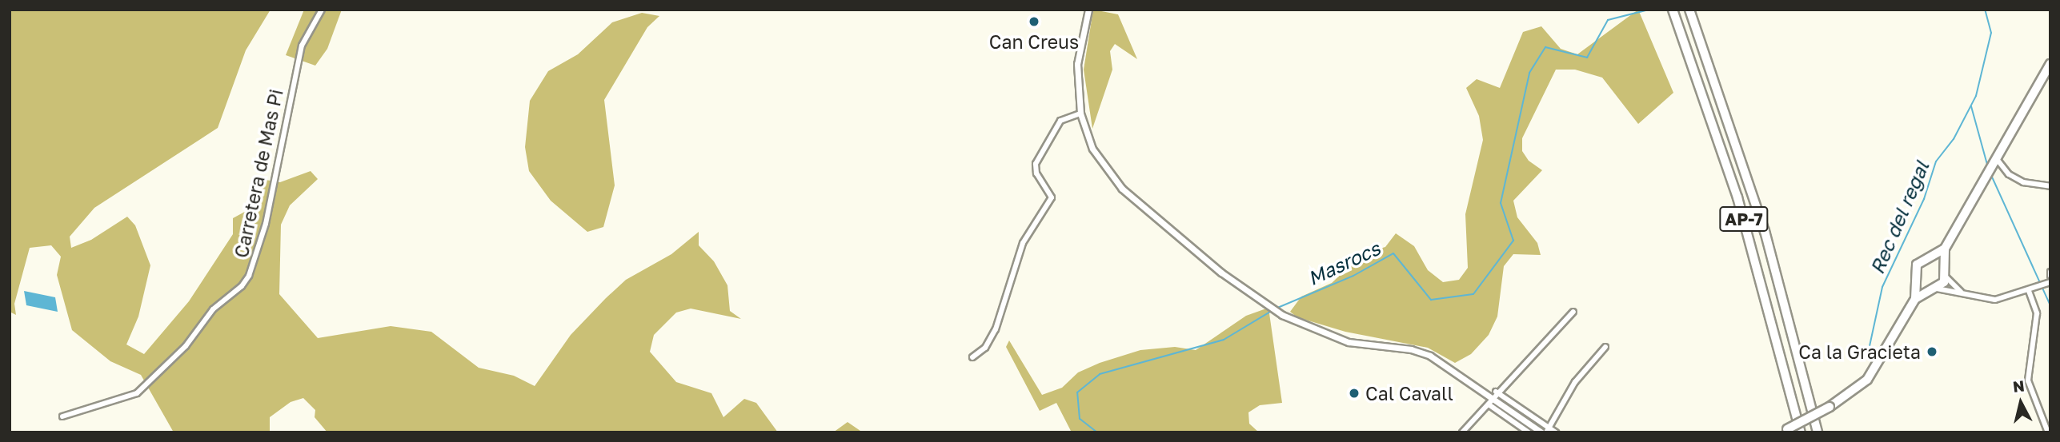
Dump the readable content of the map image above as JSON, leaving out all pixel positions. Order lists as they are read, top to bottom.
{
  "streets": {
    "highway": ["AP-7"],
    "street": ["Carretera de Mas Pi"]
  },
  "water": ["Rec del regal", "Masrocs"],
  "places": ["Can Creus", "Ca la Gracieta", "Cal Cavall"],
  "north": "top"
}
